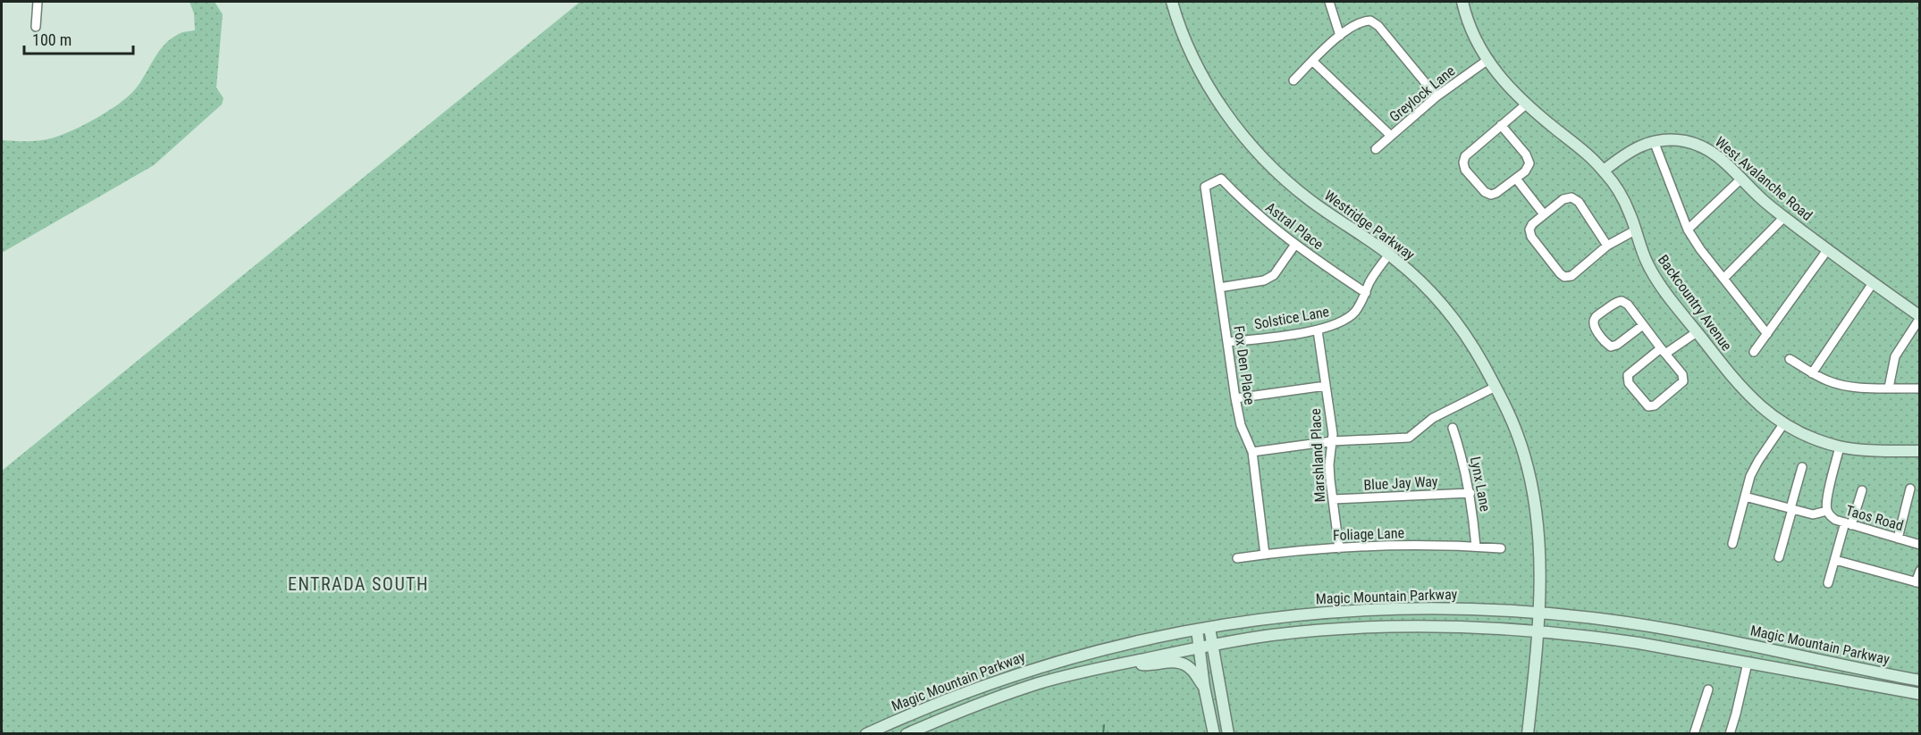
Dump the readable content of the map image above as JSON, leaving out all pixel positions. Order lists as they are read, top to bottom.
{
  "streets": {
    "street": [
      "Greylock Lane",
      "West Avalanche Road",
      "Westridge Parkway",
      "Astral Place",
      "Backcountry Avenue",
      "Solstice Lane",
      "Fox Den Place",
      "Marshland Place",
      "Blue Jay Way",
      "Lynx Lane",
      "Taos Road",
      "Foliage Lane",
      "Magic Mountain Parkway"
    ]
  },
  "crossings": [
    ["Greylock Lane", "Backcountry Avenue"],
    ["West Avalanche Road", "Backcountry Avenue"],
    ["Westridge Parkway", "Solstice Lane"],
    ["Westridge Parkway", "Magic Mountain Parkway"],
    ["Astral Place", "Solstice Lane"],
    ["Astral Place", "Fox Den Place"],
    ["Backcountry Avenue", "Taos Road"],
    ["Solstice Lane", "Fox Den Place"],
    ["Solstice Lane", "Marshland Place"],
    ["Fox Den Place", "Foliage Lane"],
    ["Marshland Place", "Blue Jay Way"],
    ["Marshland Place", "Foliage Lane"],
    ["Blue Jay Way", "Lynx Lane"],
    ["Lynx Lane", "Foliage Lane"]
  ],
  "districts": ["ENTRADA SOUTH"],
  "scale_bar": "100 m"
}
